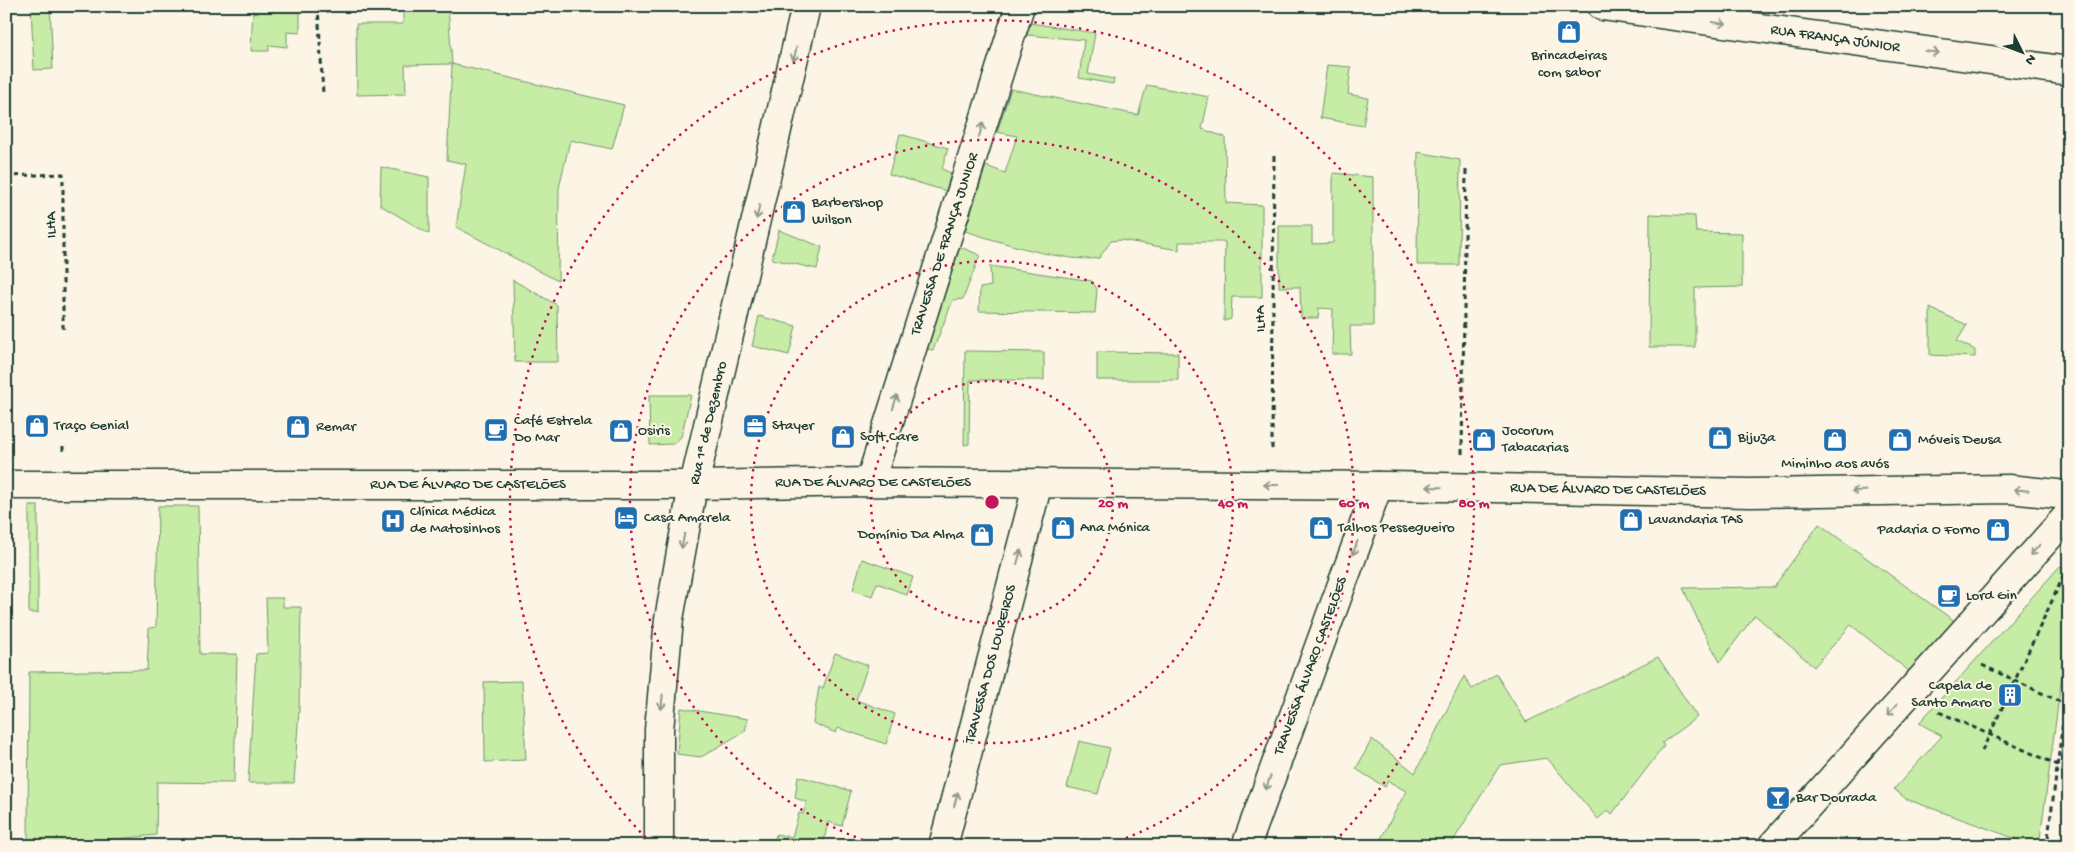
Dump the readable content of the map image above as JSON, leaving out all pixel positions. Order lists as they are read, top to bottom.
{
  "streets": {
    "street": [
      "RUA FRANÇA JÚNIOR",
      "TRAVESSA DE FRANÇA JUNIOR",
      "Rua 1ª de Dezembro",
      "RUA DE ÁLVARO DE CASTELÕES",
      "TRAVESSA DOS LOUREIROS",
      "TRAVESSA ÁLVARO CASTELÕES"
    ],
    "path": ["ILHA"]
  },
  "crossings": [
    ["ILHA", "RUA DE ÁLVARO DE CASTELÕES"],
    ["TRAVESSA DE FRANÇA JUNIOR", "RUA DE ÁLVARO DE CASTELÕES"],
    ["Rua 1ª de Dezembro", "RUA DE ÁLVARO DE CASTELÕES"],
    ["RUA DE ÁLVARO DE CASTELÕES", "TRAVESSA DOS LOUREIROS"],
    ["RUA DE ÁLVARO DE CASTELÕES", "TRAVESSA ÁLVARO CASTELÕES"]
  ],
  "one_way": [
    "RUA FRANÇA JÚNIOR",
    "TRAVESSA DE FRANÇA JUNIOR",
    "Rua 1ª de Dezembro",
    "RUA DE ÁLVARO DE CASTELÕES",
    "TRAVESSA DOS LOUREIROS",
    "TRAVESSA ÁLVARO CASTELÕES"
  ],
  "places": {
    "shop": [
      "Brincadeiras com sabor",
      "Barbershop Wilson",
      "Traço Genial",
      "Remar",
      "Osiris",
      "Soft Care",
      "Bijuza",
      "Jocorum Tabacarias",
      "Miminho aos avós",
      "Móveis Deusa",
      "Lavandaria TAS",
      "Ana Mónica",
      "Talhos Pessegueiro",
      "Padaria O Forno",
      "Domínio Da Alma"
    ],
    "office": ["Stayer"],
    "cafe": ["Café Estrela Do Mar", "Lord Gin"],
    "hotel": ["Casa Amarela"],
    "hospital": ["Clínica Médica de Matosinhos"],
    "building": ["Capela de Santo Amaro"],
    "bar": ["Bar Dourada"]
  },
  "north": "bottom right",
  "rings": [
    "20 m",
    "40 m",
    "60 m",
    "80 m"
  ]
}
